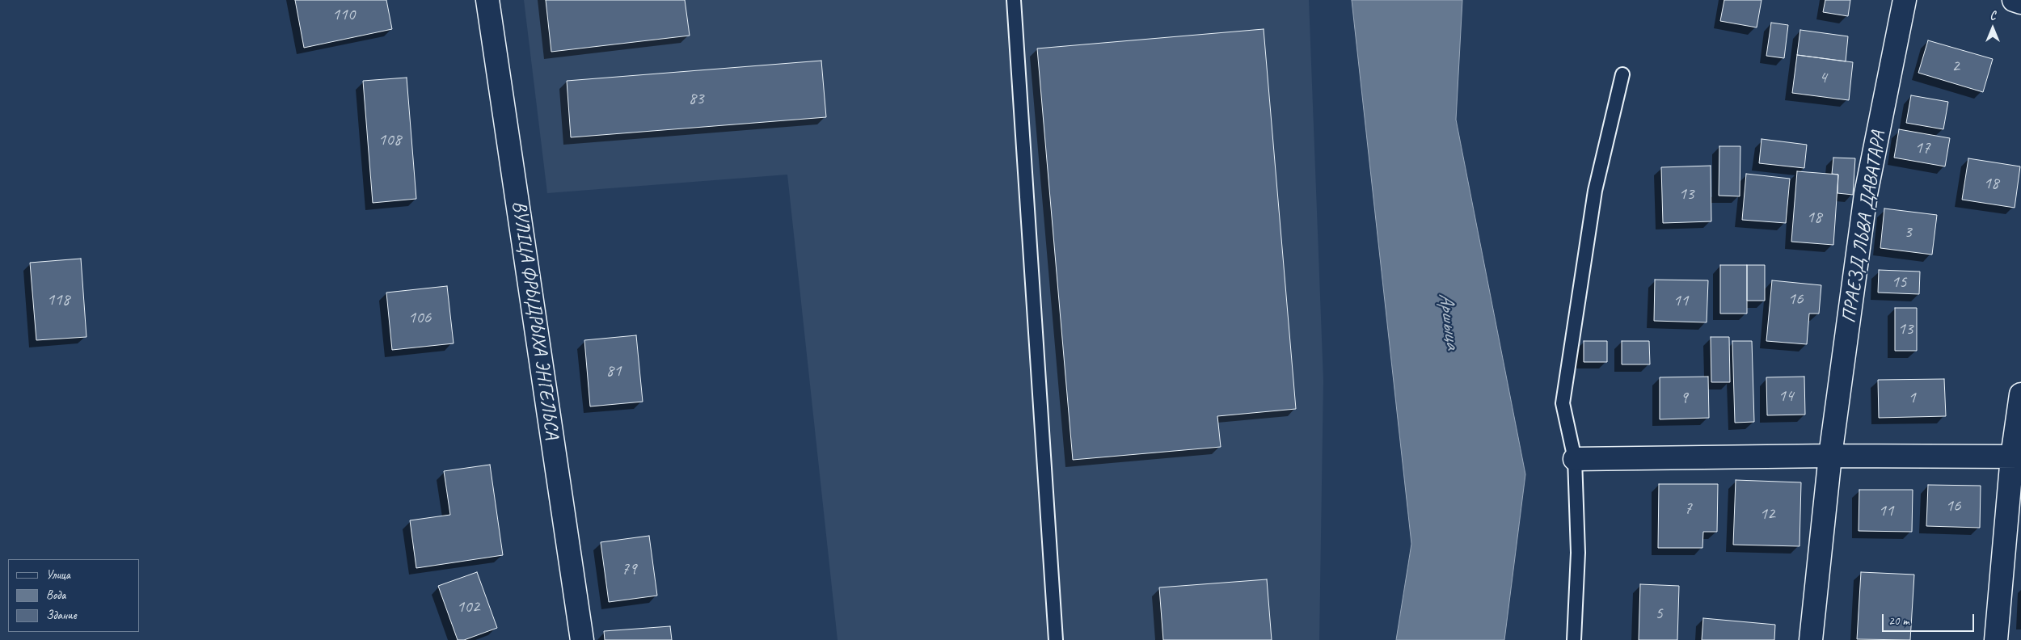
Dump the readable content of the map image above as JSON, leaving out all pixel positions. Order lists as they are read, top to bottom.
{
  "streets": {
    "street": ["ПРАЕЗД ЛЬВА ДАВАТАРА", "ВУЛІЦА ФРЫДРЫХА ЭНГЕЛЬСА"]
  },
  "water": ["Аршыца"],
  "house_numbers": [
    "110",
    "2",
    "4",
    "83",
    "108",
    "17",
    "18",
    "13",
    "18",
    "3",
    "15",
    "16",
    "118",
    "11",
    "106",
    "13",
    "81",
    "14",
    "9",
    "1",
    "16",
    "7",
    "11",
    "12",
    "79",
    "102",
    "5"
  ],
  "legend": ["Улица", "Вода", "Здание"],
  "scale_bar": "20 m",
  "north": "top"
}
